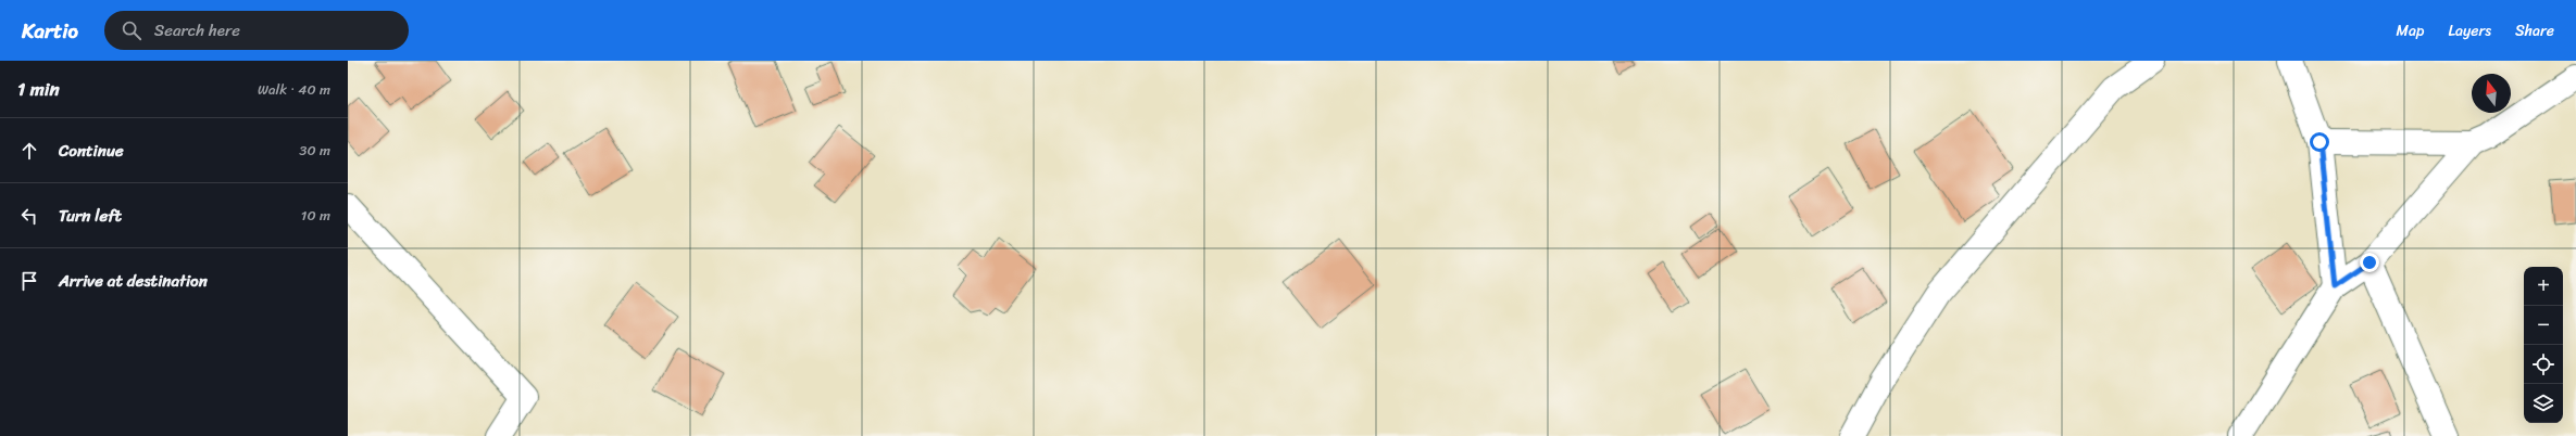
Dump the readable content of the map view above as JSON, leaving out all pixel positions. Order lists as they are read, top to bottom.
{
  "north": "top",
  "page": {
    "header": "Kartio",
    "search": "Search here",
    "nav": ["Map", "Layers", "Share"],
    "heading": ["1 min", "Walk · 40 m"],
    "list": [
      ["Continue", "30 m"],
      ["Turn left", "10 m"],
      "Arrive at destination"
    ],
    "map_buttons": ["+", "−"]
  }
}
